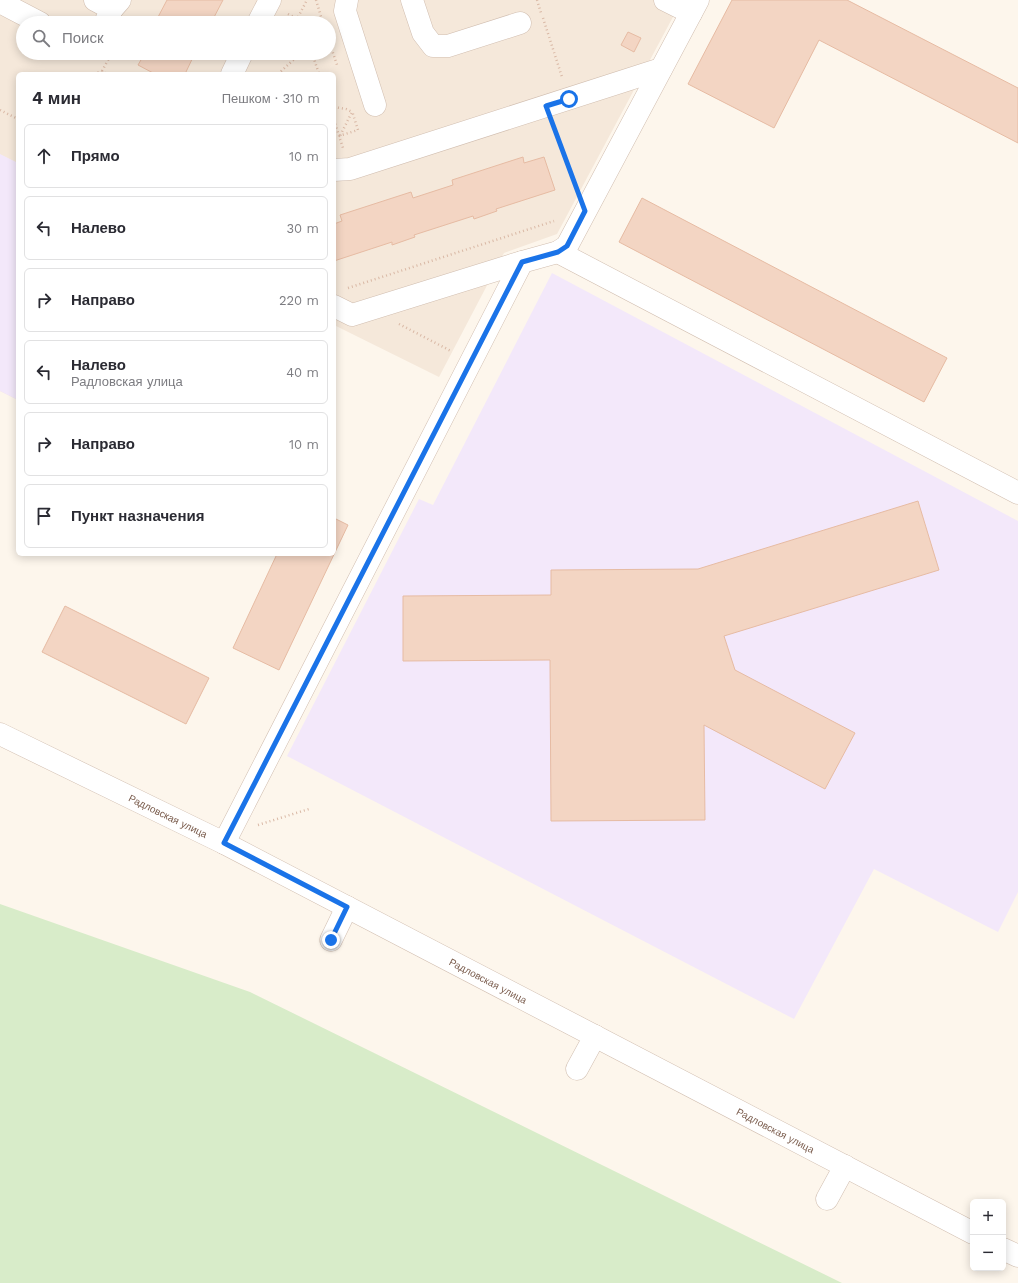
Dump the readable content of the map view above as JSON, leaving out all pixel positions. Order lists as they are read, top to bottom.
{
  "streets": {
    "street": ["Радловская улица"]
  },
  "page": {
    "search": "Поиск",
    "heading": ["4 мин", "Пешком · 310 m"],
    "list": [
      ["Прямо", "10 m"],
      ["Налево", "30 m"],
      ["Направо", "220 m"],
      ["Налево", "Радловская улица", "40 m"],
      ["Направо", "10 m"],
      "Пункт назначения"
    ],
    "map_buttons": ["+", "−"]
  }
}
